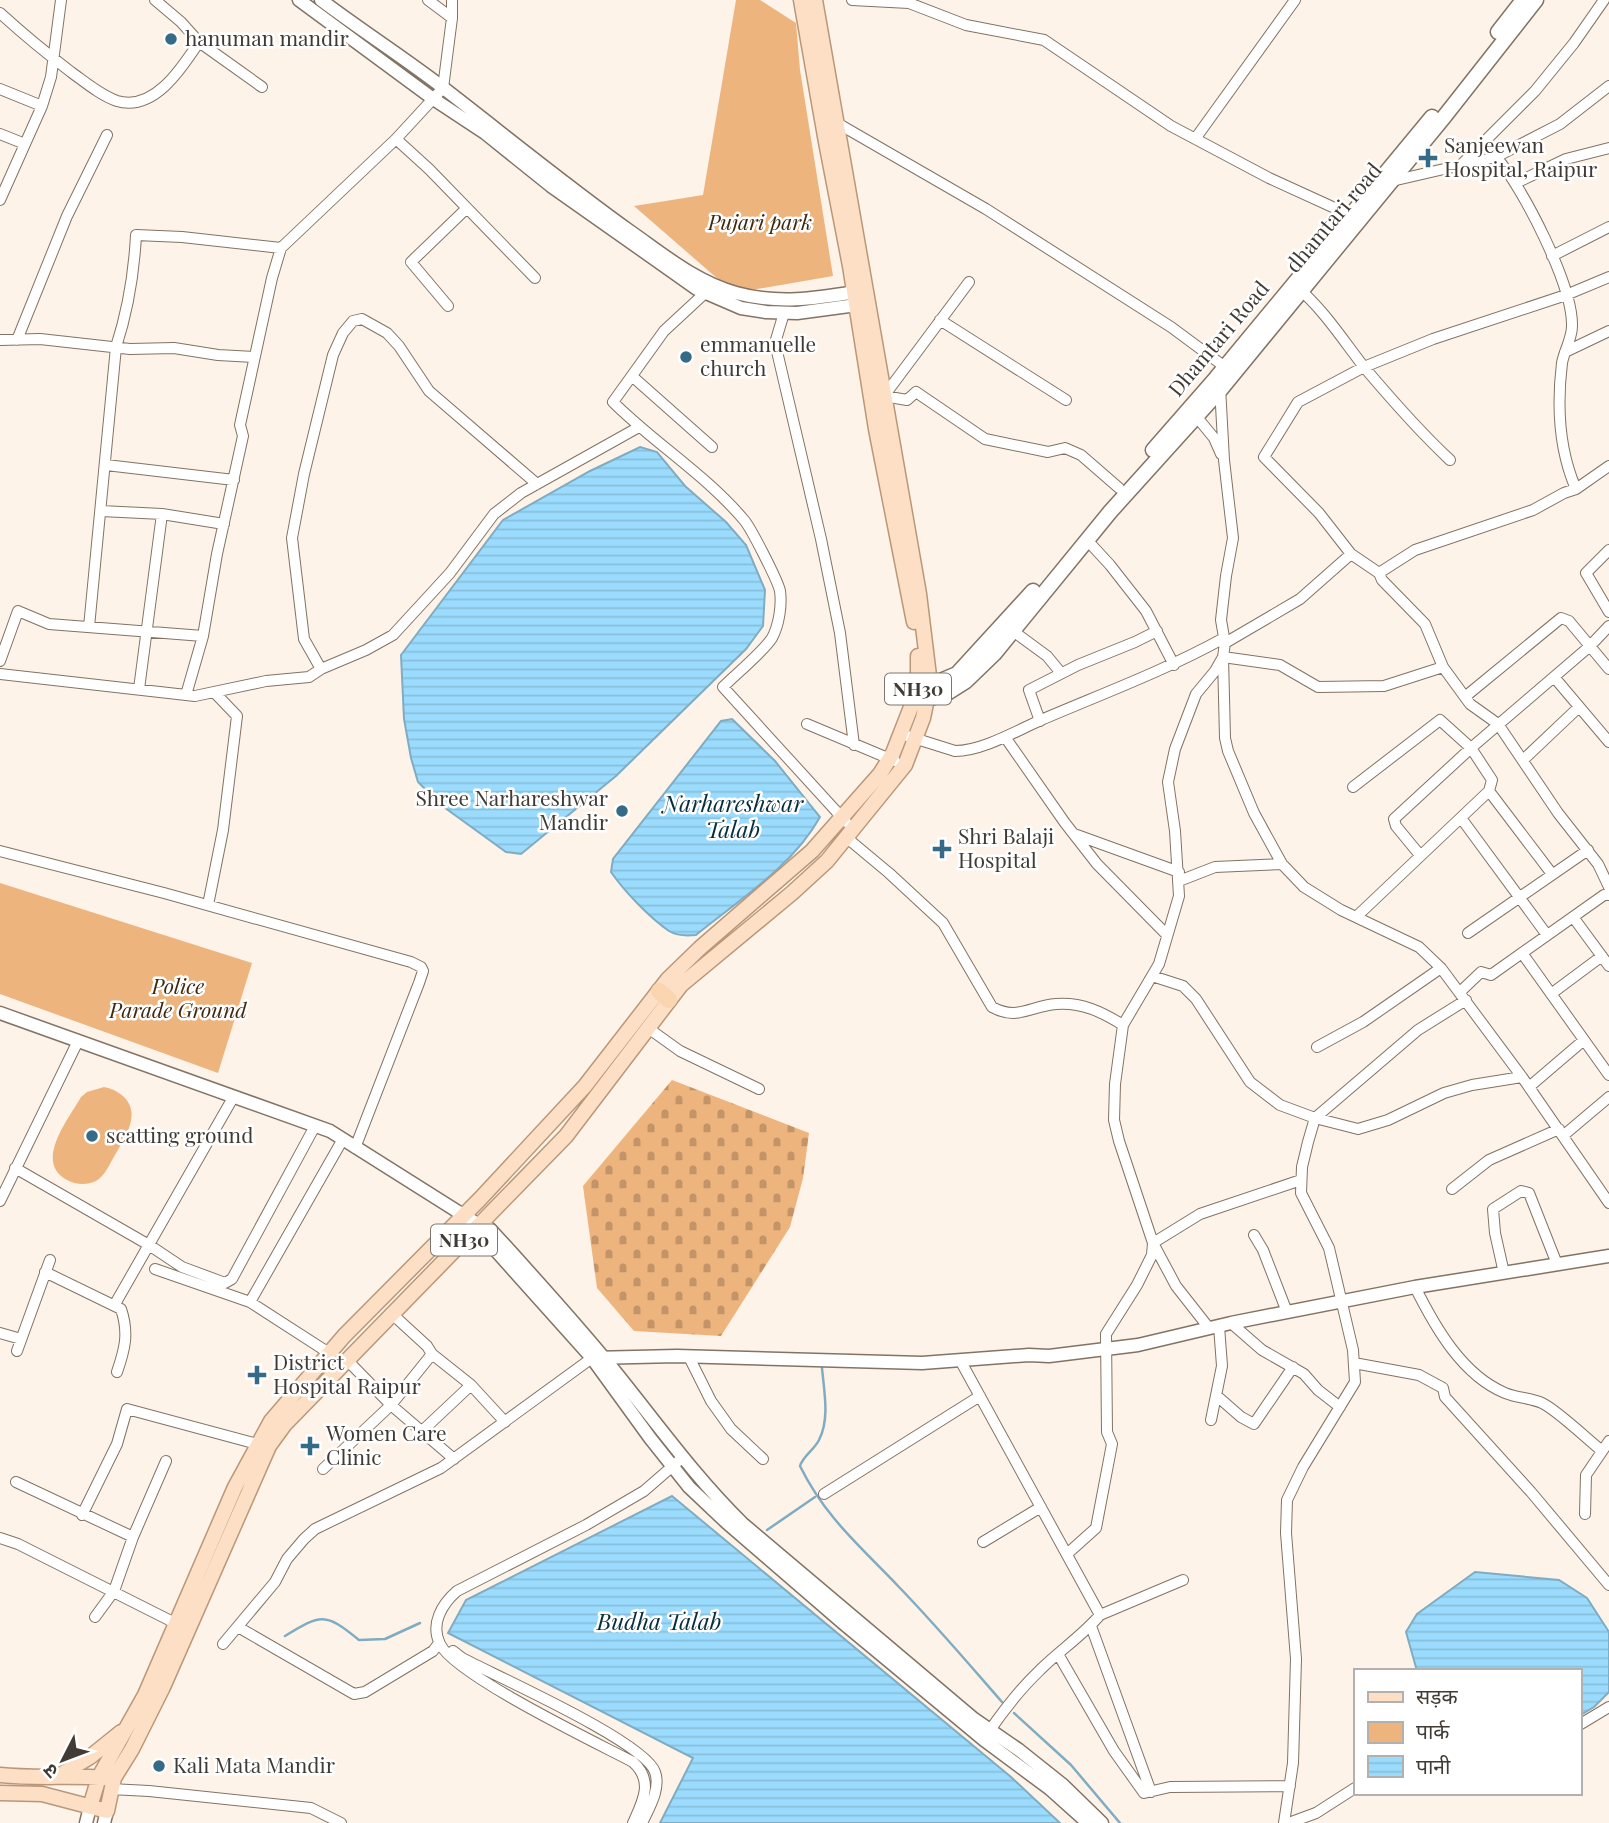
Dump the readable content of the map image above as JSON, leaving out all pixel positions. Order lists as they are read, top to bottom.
{
  "streets": {
    "main road": ["dhamtari road", "Dhamtari Road", "NH30"]
  },
  "crossings": [
    ["dhamtari road", "Dhamtari Road"],
    ["dhamtari road", "NH30"],
    ["Dhamtari Road", "NH30"]
  ],
  "water": ["Narhareshwar Talab", "Budha Talab"],
  "parks": ["Pujari park", "Police Parade Ground"],
  "places": {
    "other": [
      "hanuman mandir",
      "emmanuelle church",
      "Shree Narhareshwar Mandir",
      "scatting ground",
      "Kali Mata Mandir"
    ],
    "health": [
      "Sanjeewan Hospital, Raipur",
      "Shri Balaji Hospital",
      "District Hospital Raipur",
      "Women Care Clinic"
    ]
  },
  "legend": ["सड़क", "पार्क", "पानी"],
  "north": "bottom left"
}
